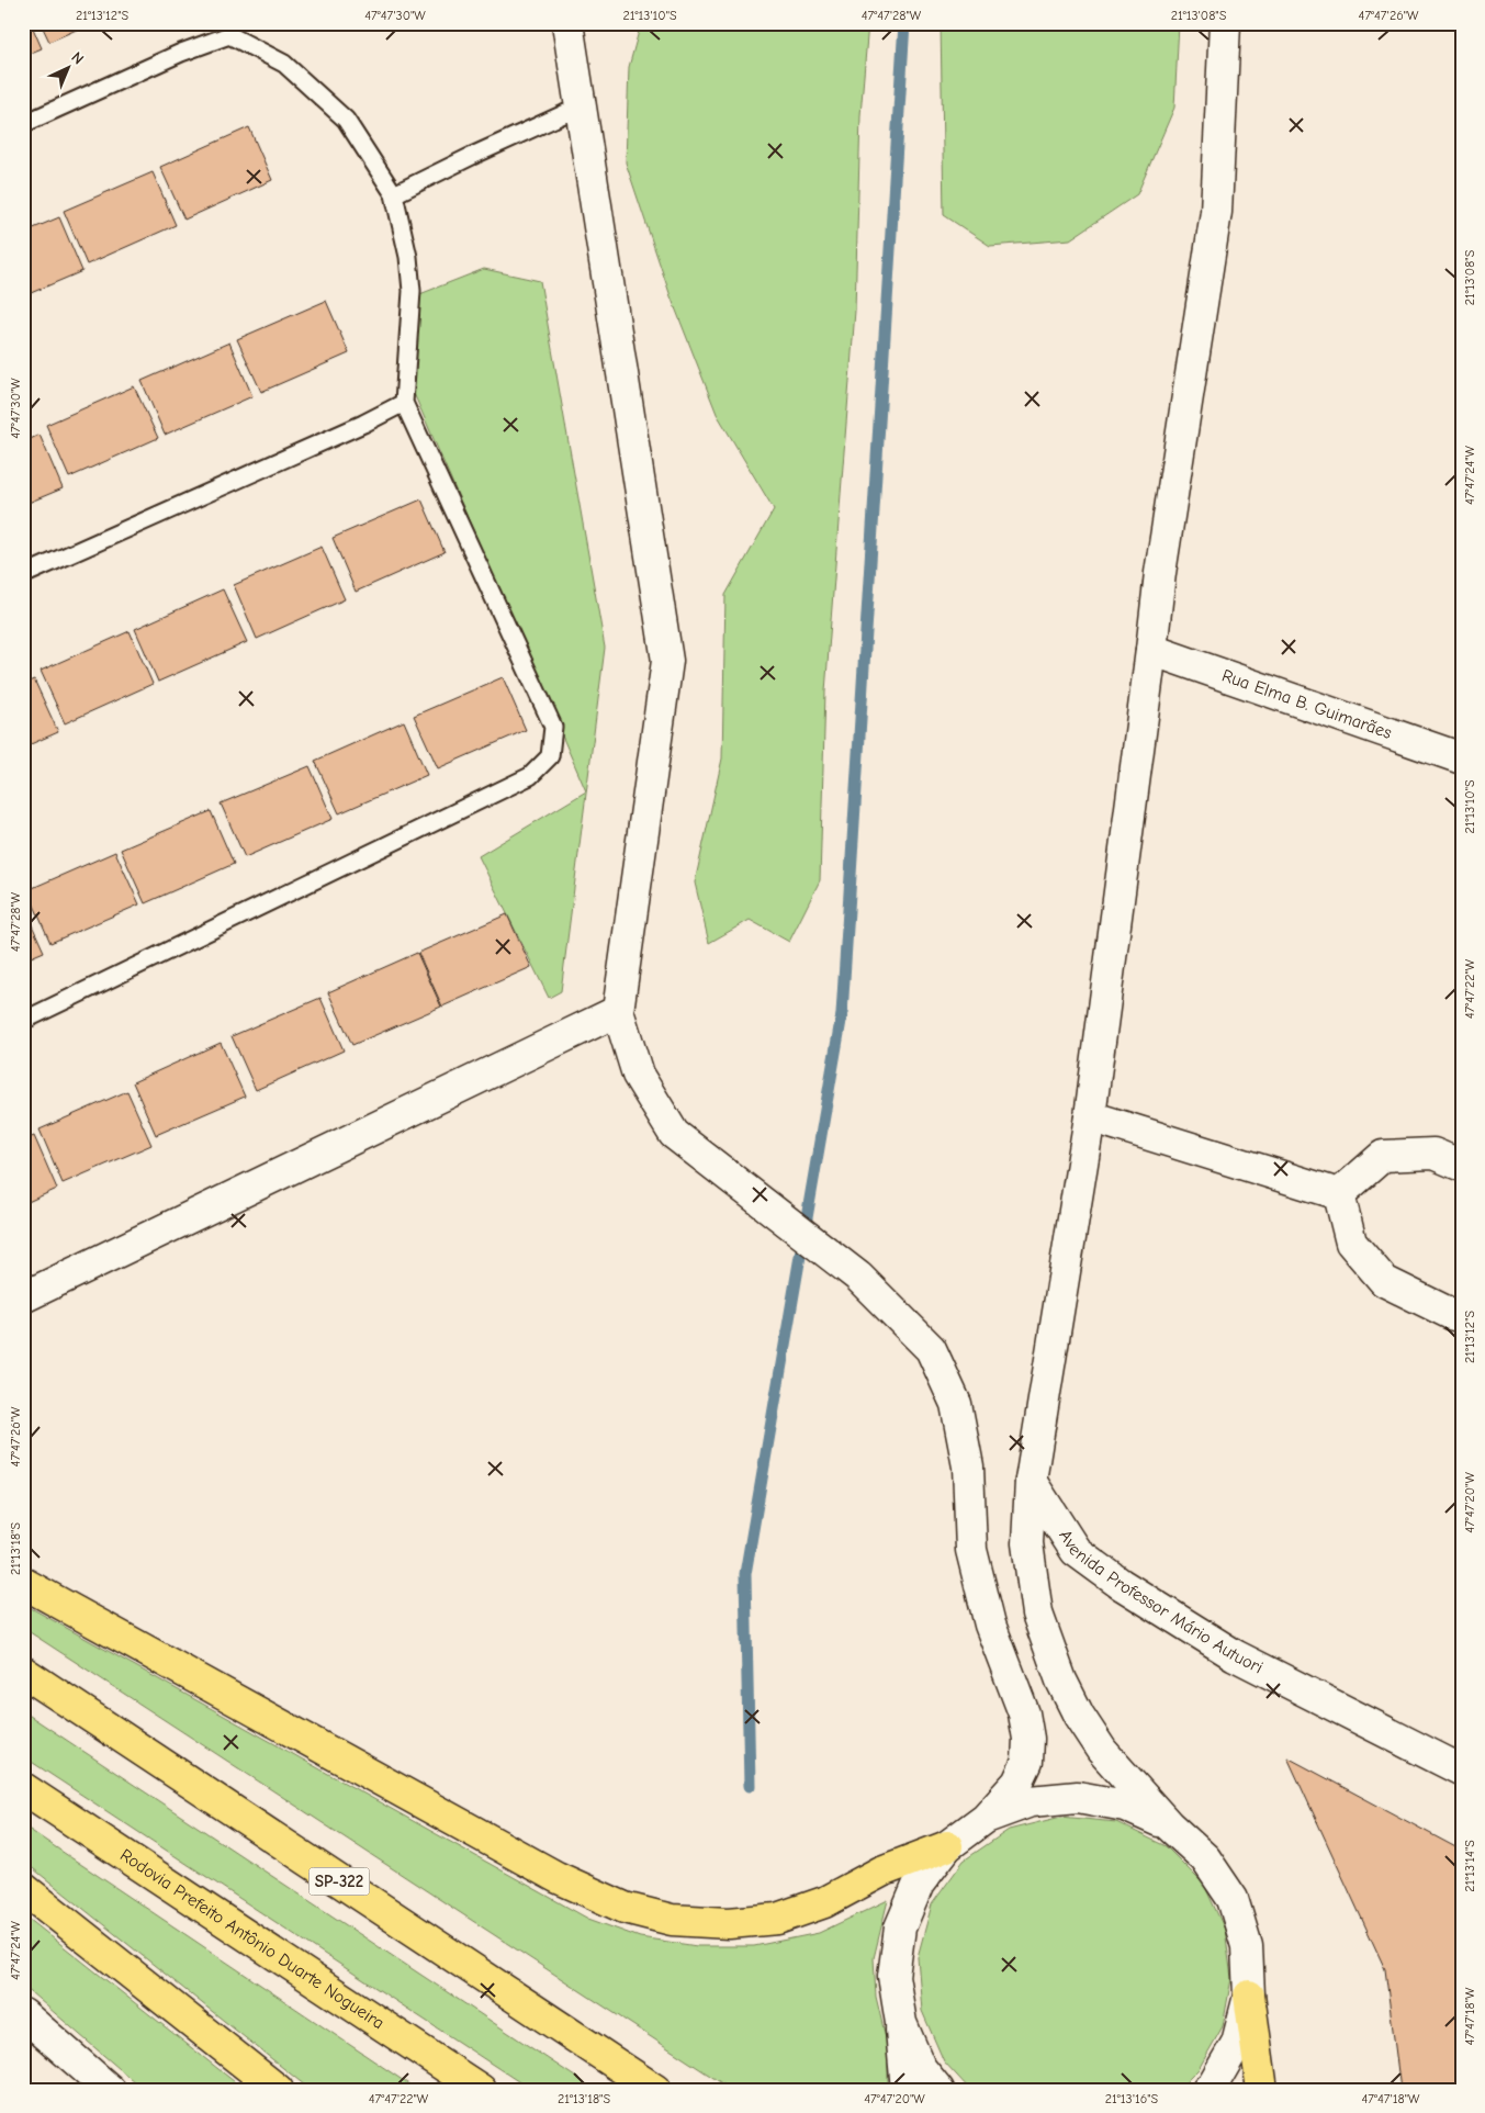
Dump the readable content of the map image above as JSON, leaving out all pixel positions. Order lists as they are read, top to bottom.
{
  "streets": {
    "highway": ["SP-322", "Rodovia Prefeito Antônio Duarte Nogueira"],
    "main road": ["Rua Elma B. Guimarães", "Avenida Professor Mário Autuori"]
  },
  "north": "top right",
  "coordinates": [
    "21°13'12\"S",
    "47°47'30\"W",
    "21°13'10\"S",
    "47°47'28\"W",
    "21°13'08\"S",
    "47°47'26\"W",
    "47°47'24\"W",
    "47°47'22\"W",
    "47°47'20\"W",
    "21°13'18\"S",
    "21°13'14\"S",
    "47°47'18\"W",
    "21°13'16\"S"
  ]
}
